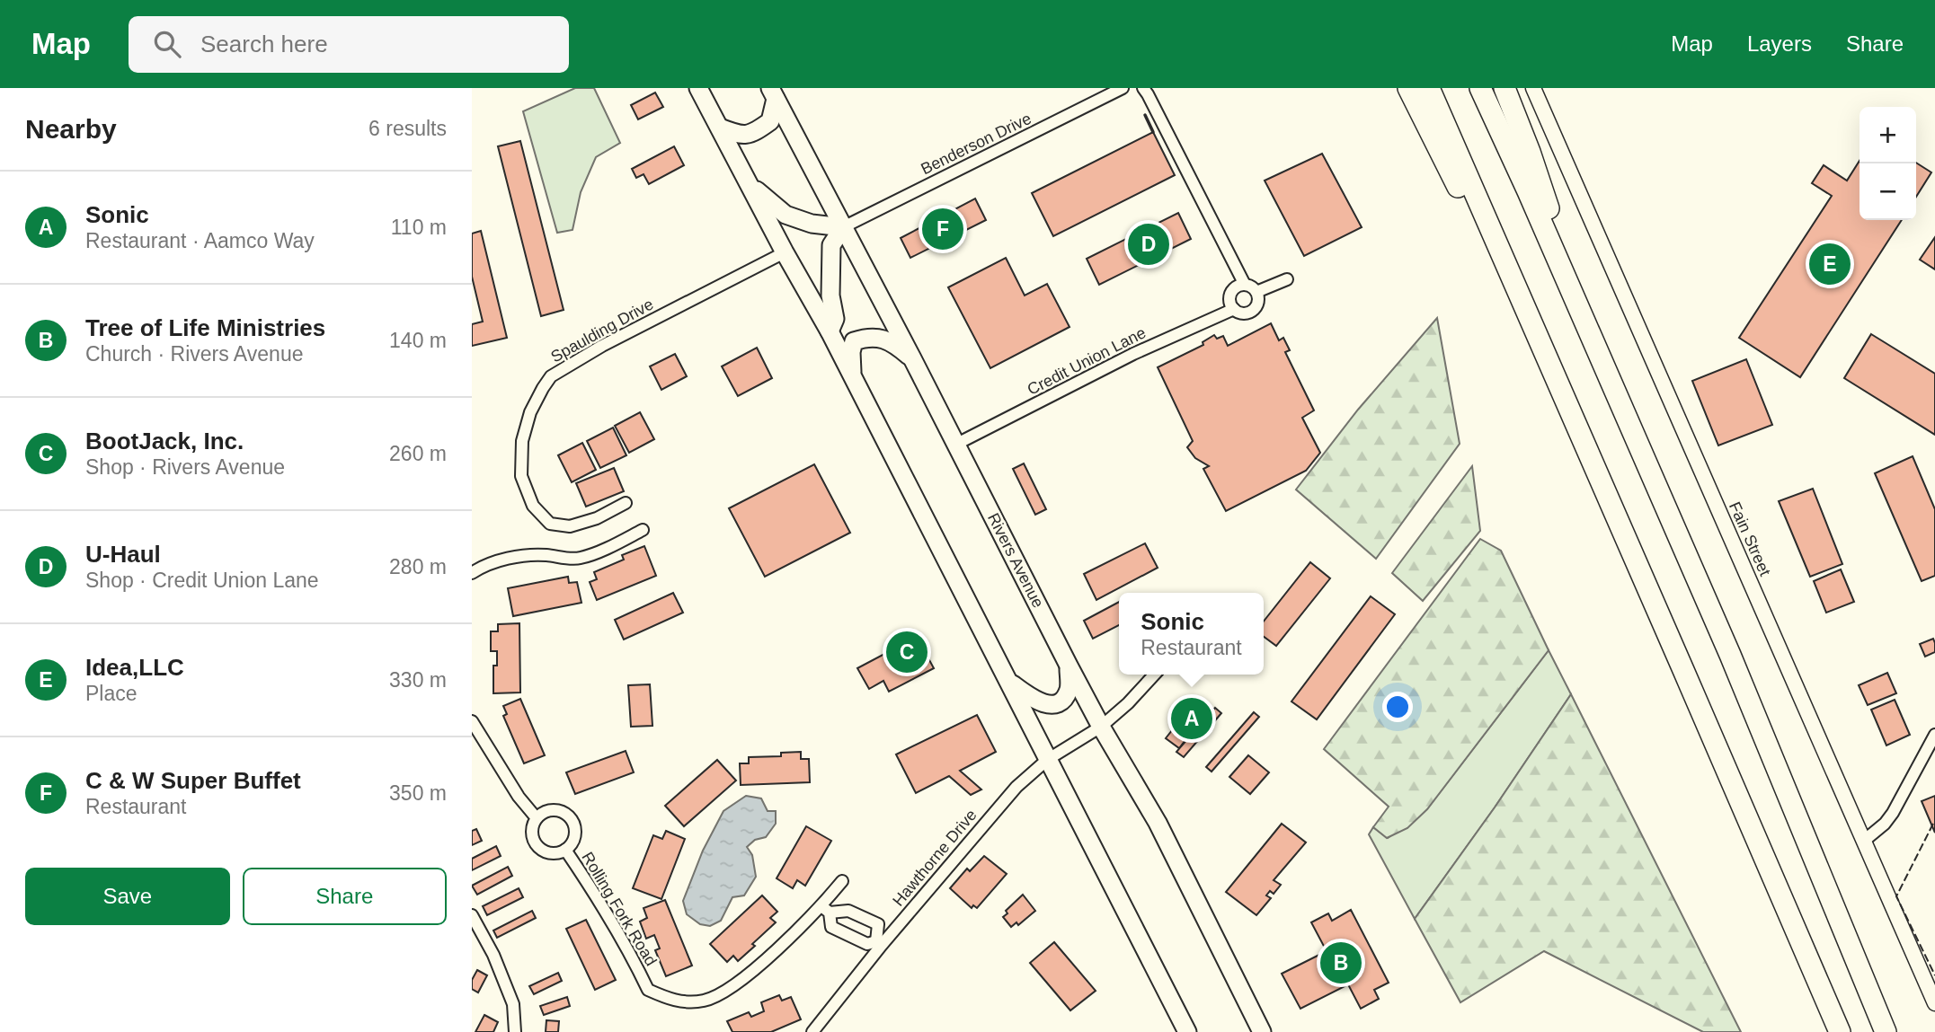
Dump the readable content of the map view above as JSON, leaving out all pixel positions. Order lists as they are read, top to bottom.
{
  "streets": {
    "main road": ["Rivers Avenue"],
    "street": [
      "Benderson Drive",
      "Spaulding Drive",
      "Credit Union Lane",
      "Fain Street",
      "Hawthorne Drive",
      "Rolling Fork Road"
    ]
  },
  "crossings": [
    ["Benderson Drive", "Rivers Avenue"],
    ["Credit Union Lane", "Rivers Avenue"],
    ["Rivers Avenue", "Hawthorne Drive"]
  ],
  "page": {
    "header": "Map",
    "search": "Search here",
    "nav": ["Map", "Layers", "Share"],
    "heading": ["Nearby", "6 results"],
    "map_buttons": ["+", "−"],
    "list": [
      {
        "mark": "A",
        "name": "Sonic",
        "note": "Restaurant · Aamco Way",
        "value": "110 m"
      },
      {
        "mark": "B",
        "name": "Tree of Life Ministries",
        "note": "Church · Rivers Avenue",
        "value": "140 m"
      },
      {
        "mark": "C",
        "name": "BootJack, Inc.",
        "note": "Shop · Rivers Avenue",
        "value": "260 m"
      },
      {
        "mark": "D",
        "name": "U-Haul",
        "note": "Shop · Credit Union Lane",
        "value": "280 m"
      },
      {
        "mark": "E",
        "name": "Idea,LLC",
        "note": "Place",
        "value": "330 m"
      },
      {
        "mark": "F",
        "name": "C & W Super Buffet",
        "note": "Restaurant",
        "value": "350 m"
      }
    ],
    "pins": [
      "F",
      "D",
      "E",
      "C",
      "A",
      "B"
    ],
    "popup": ["Sonic", "Restaurant"],
    "buttons": ["Save", "Share"]
  }
}
